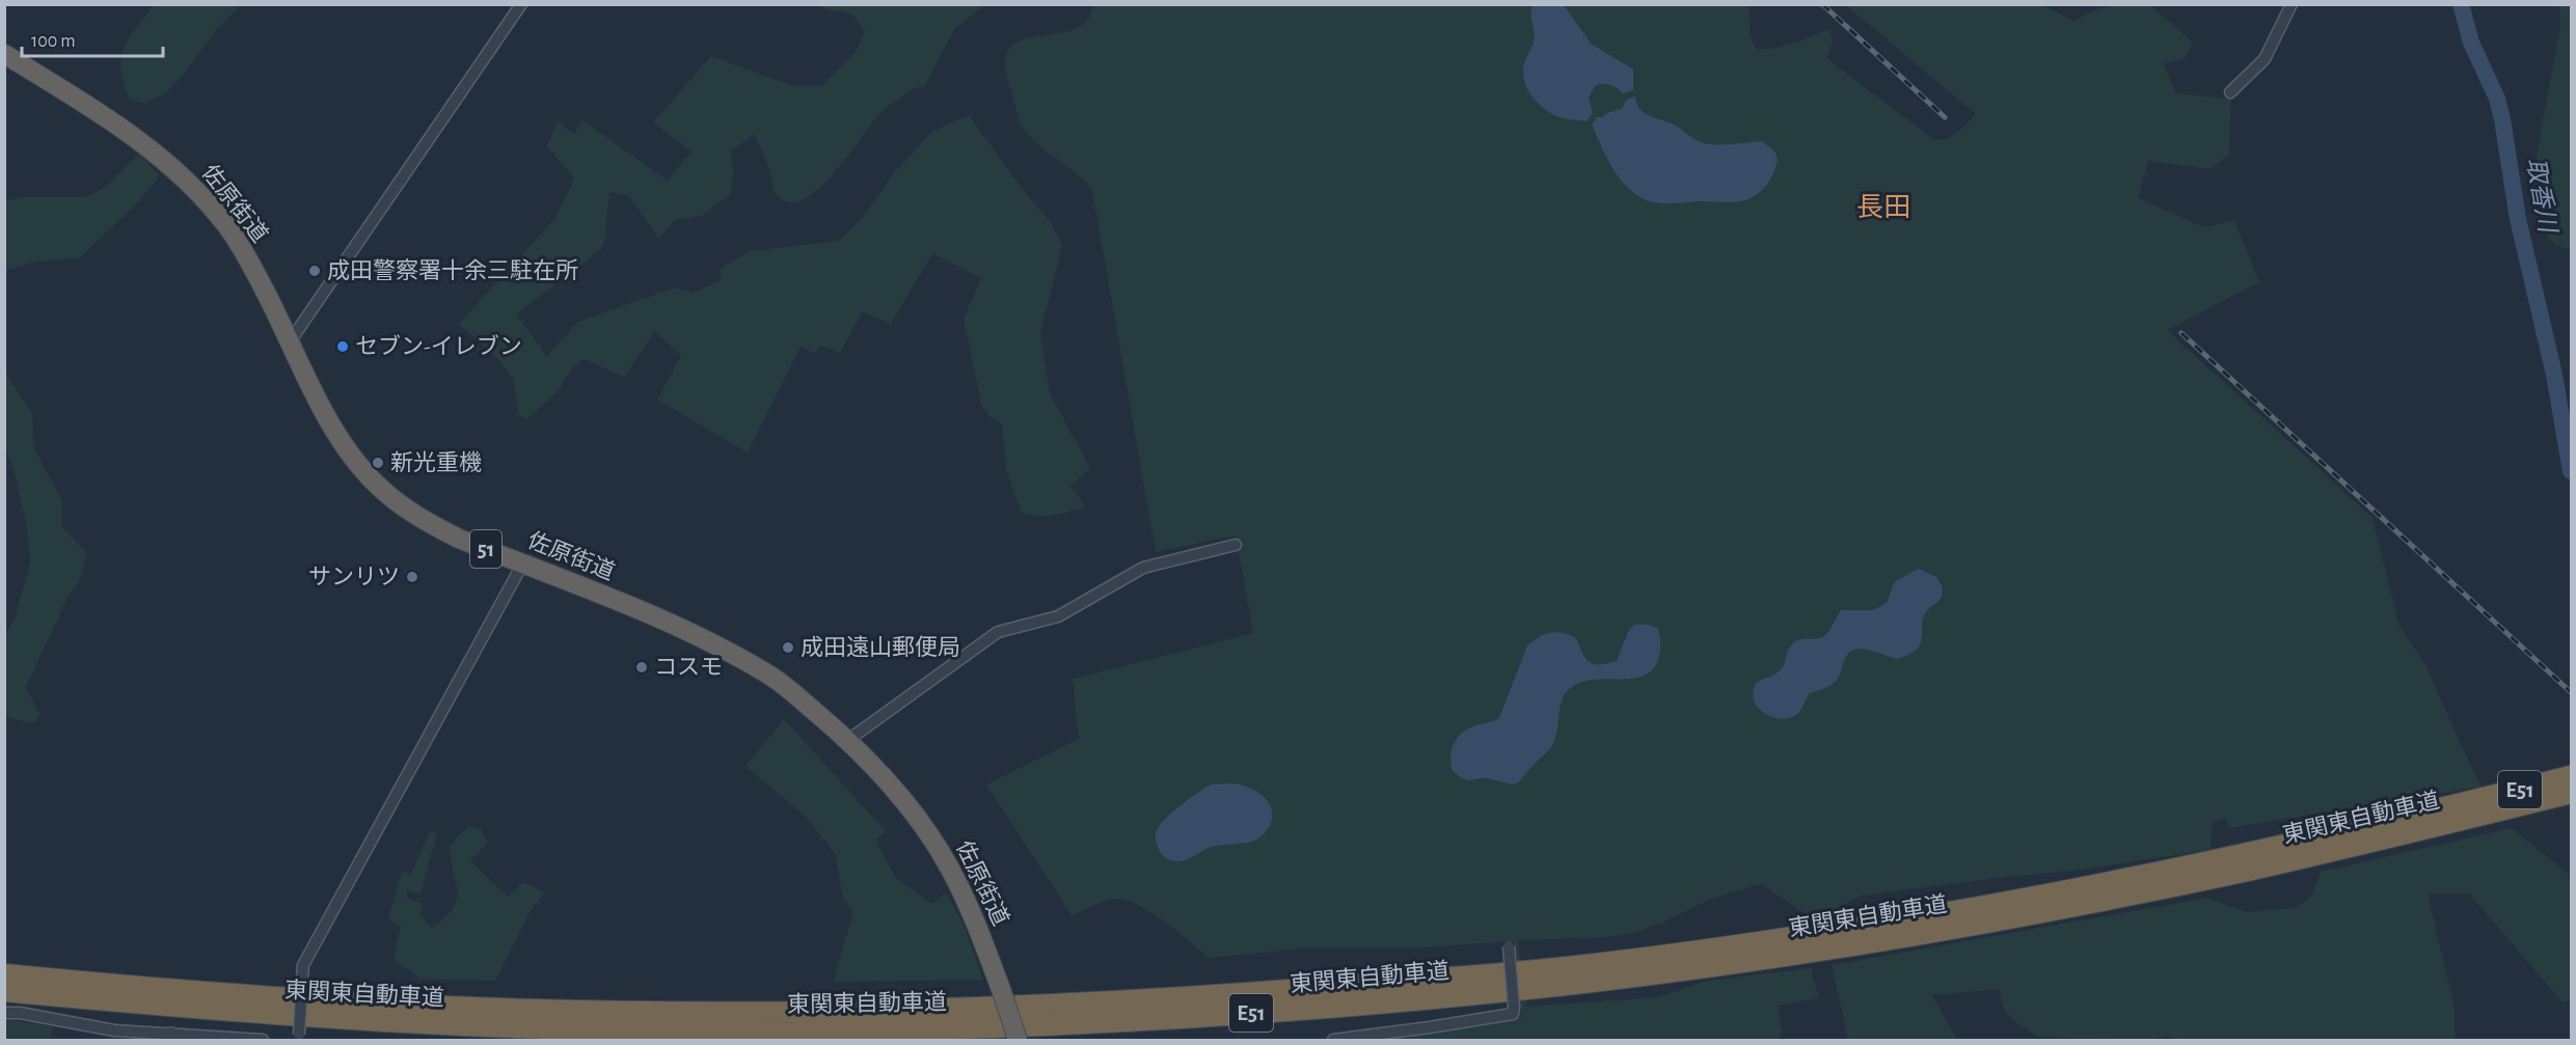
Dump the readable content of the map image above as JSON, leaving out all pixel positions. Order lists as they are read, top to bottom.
{
  "streets": {
    "highway": [
      "佐原街道",
      "51",
      "E51",
      "東関東自動車道"
    ]
  },
  "districts": ["長田"],
  "water": ["取香川"],
  "places": [
    "成田警察署十余三駐在所",
    "セブン-イレブン",
    "新光重機",
    "サンリツ",
    "成田遠山郵便局",
    "コスモ"
  ],
  "scale_bar": "100 m"
}
